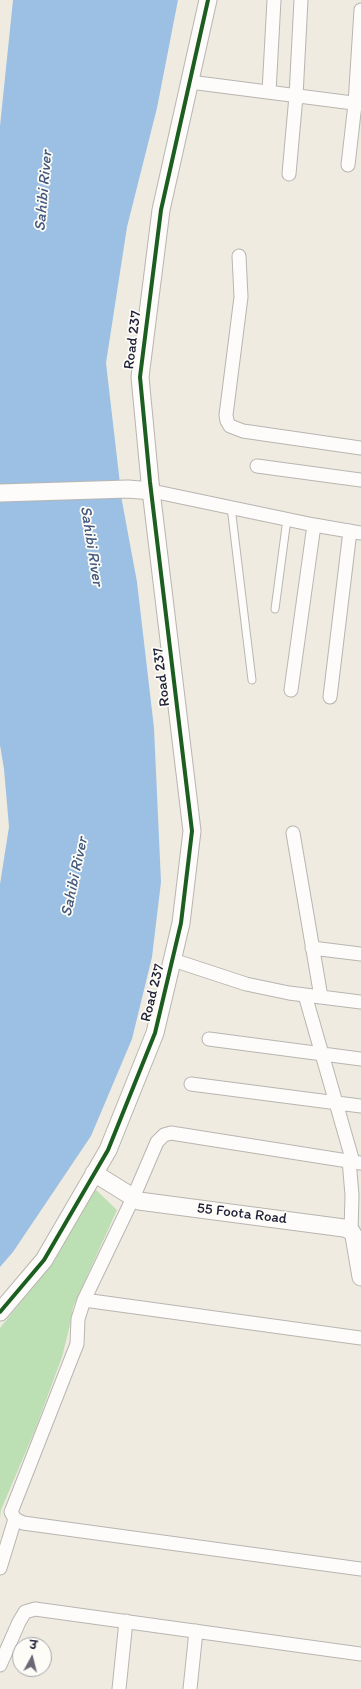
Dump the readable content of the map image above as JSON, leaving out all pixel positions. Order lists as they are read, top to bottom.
{
  "streets": {
    "street": ["Road 237", "55 Foota Road"]
  },
  "crossings": [
    ["Road 237", "55 Foota Road"]
  ],
  "water": ["Sahibi River"],
  "north": "top"
}
